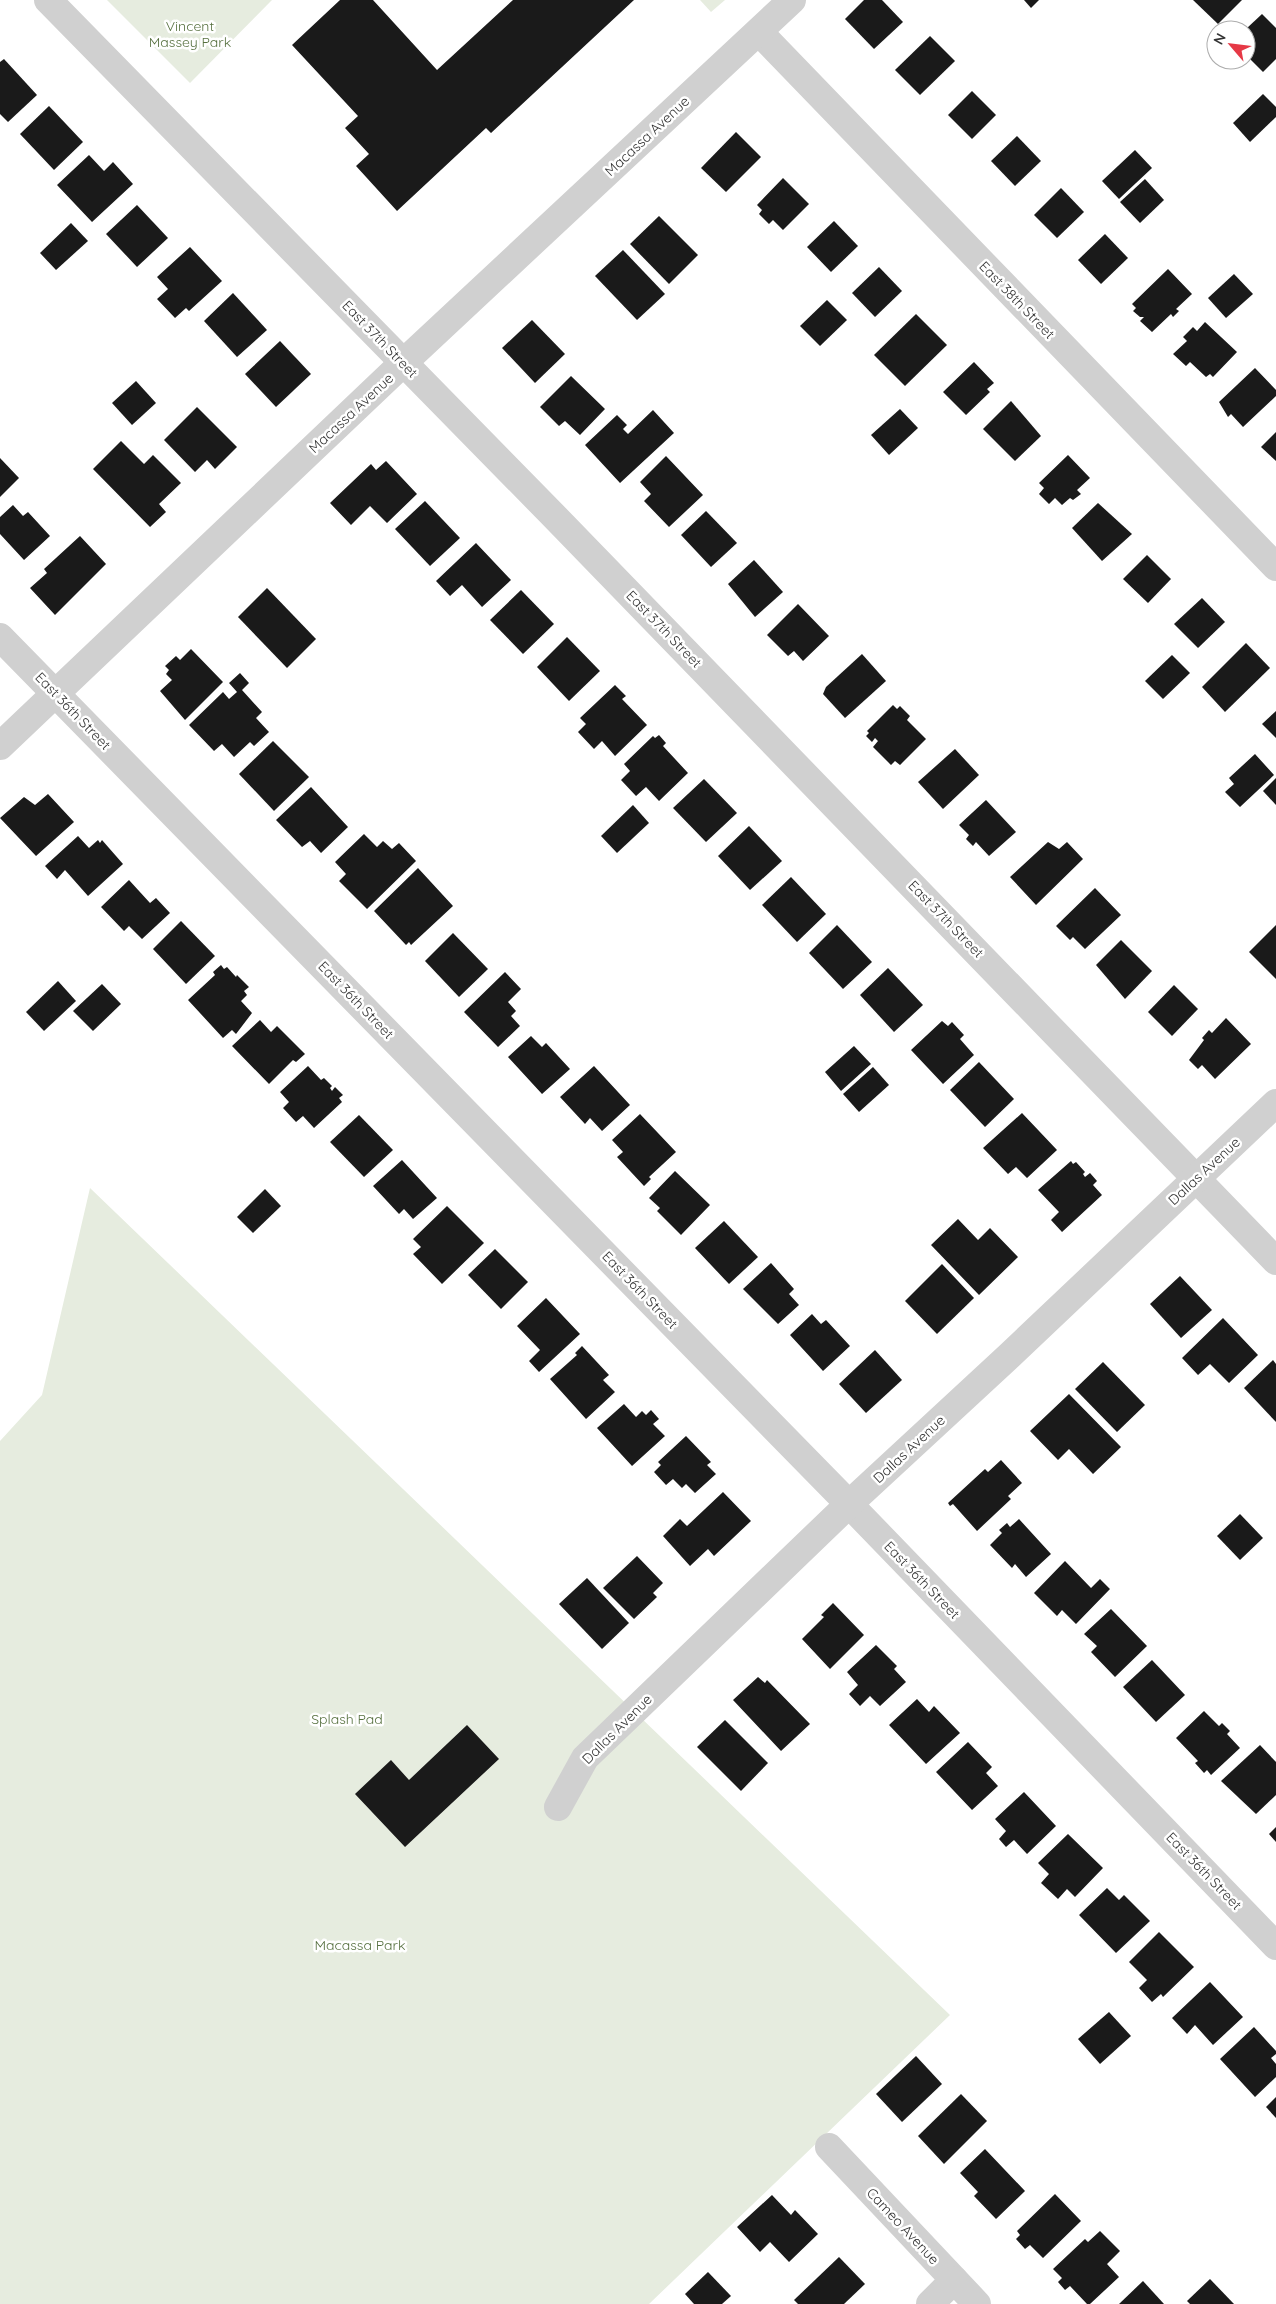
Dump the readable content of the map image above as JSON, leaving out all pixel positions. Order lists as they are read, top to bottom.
{
  "streets": {
    "street": [
      "Macassa Avenue",
      "East 38th Street",
      "East 37th Street",
      "East 36th Street",
      "Dallas Avenue",
      "Cameo Avenue"
    ]
  },
  "crossings": [
    ["Macassa Avenue", "East 38th Street"],
    ["Macassa Avenue", "East 37th Street"],
    ["Macassa Avenue", "East 36th Street"],
    ["East 37th Street", "Dallas Avenue"],
    ["East 36th Street", "Dallas Avenue"]
  ],
  "parks": ["Vincent Massey Park", "Splash Pad", "Macassa Park"],
  "north": "top left"
}
